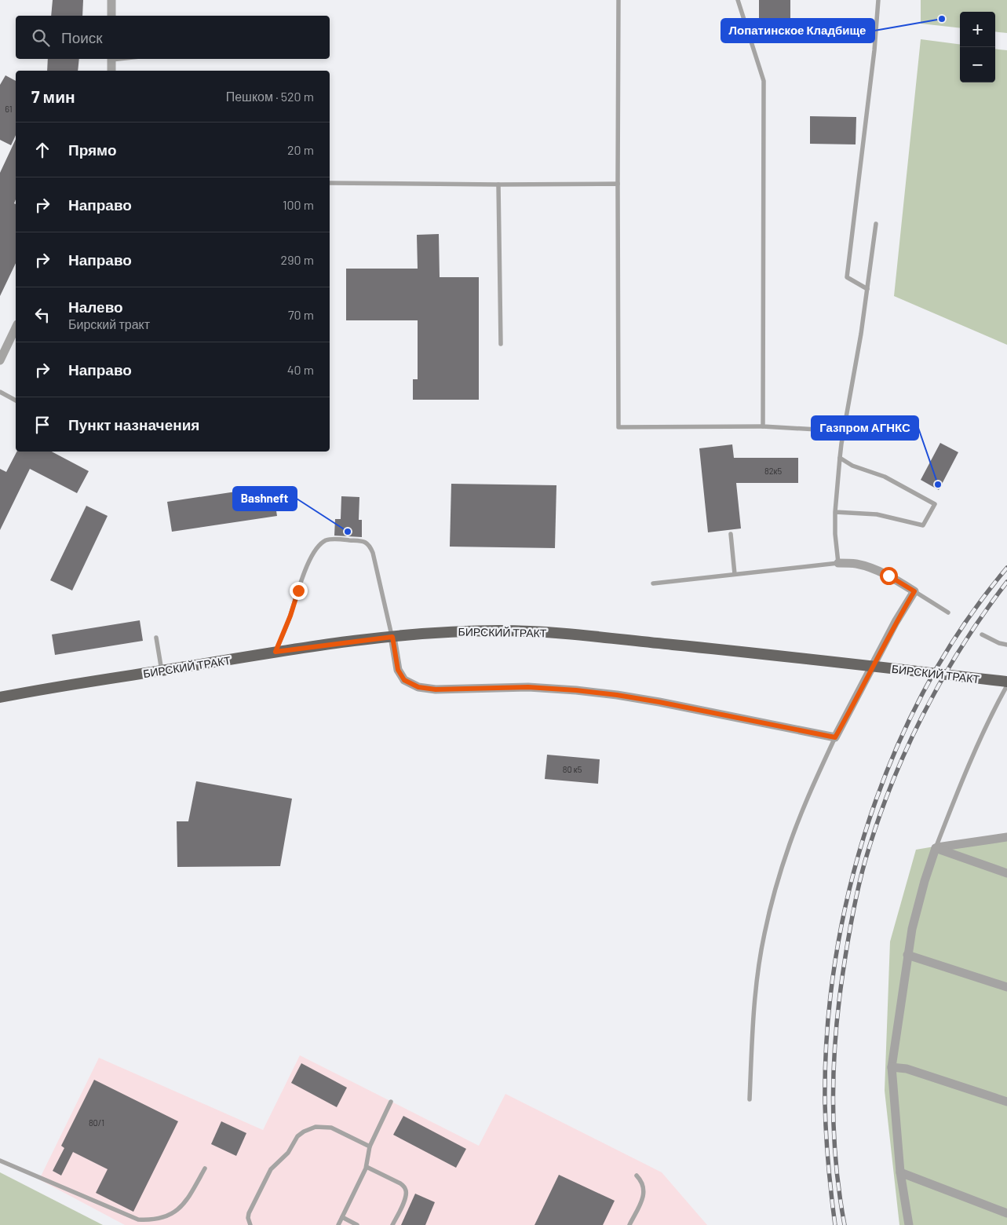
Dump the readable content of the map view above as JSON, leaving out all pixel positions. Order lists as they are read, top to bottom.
{
  "streets": {
    "main road": ["БИРСКИЙ ТРАКТ"]
  },
  "places": ["Лопатинское Кладбище", "Газпром АГНКС", "Bashneft"],
  "house_numbers": [
    "61",
    "82к5",
    "80 к5",
    "80/1"
  ],
  "page": {
    "map_buttons": ["+", "−"],
    "search": "Поиск",
    "heading": ["7 мин", "Пешком · 520 m"],
    "list": [
      ["Прямо", "20 m"],
      ["Направо", "100 m"],
      ["Направо", "290 m"],
      ["Налево", "Бирский тракт", "70 m"],
      ["Направо", "40 m"],
      "Пункт назначения"
    ]
  }
}
